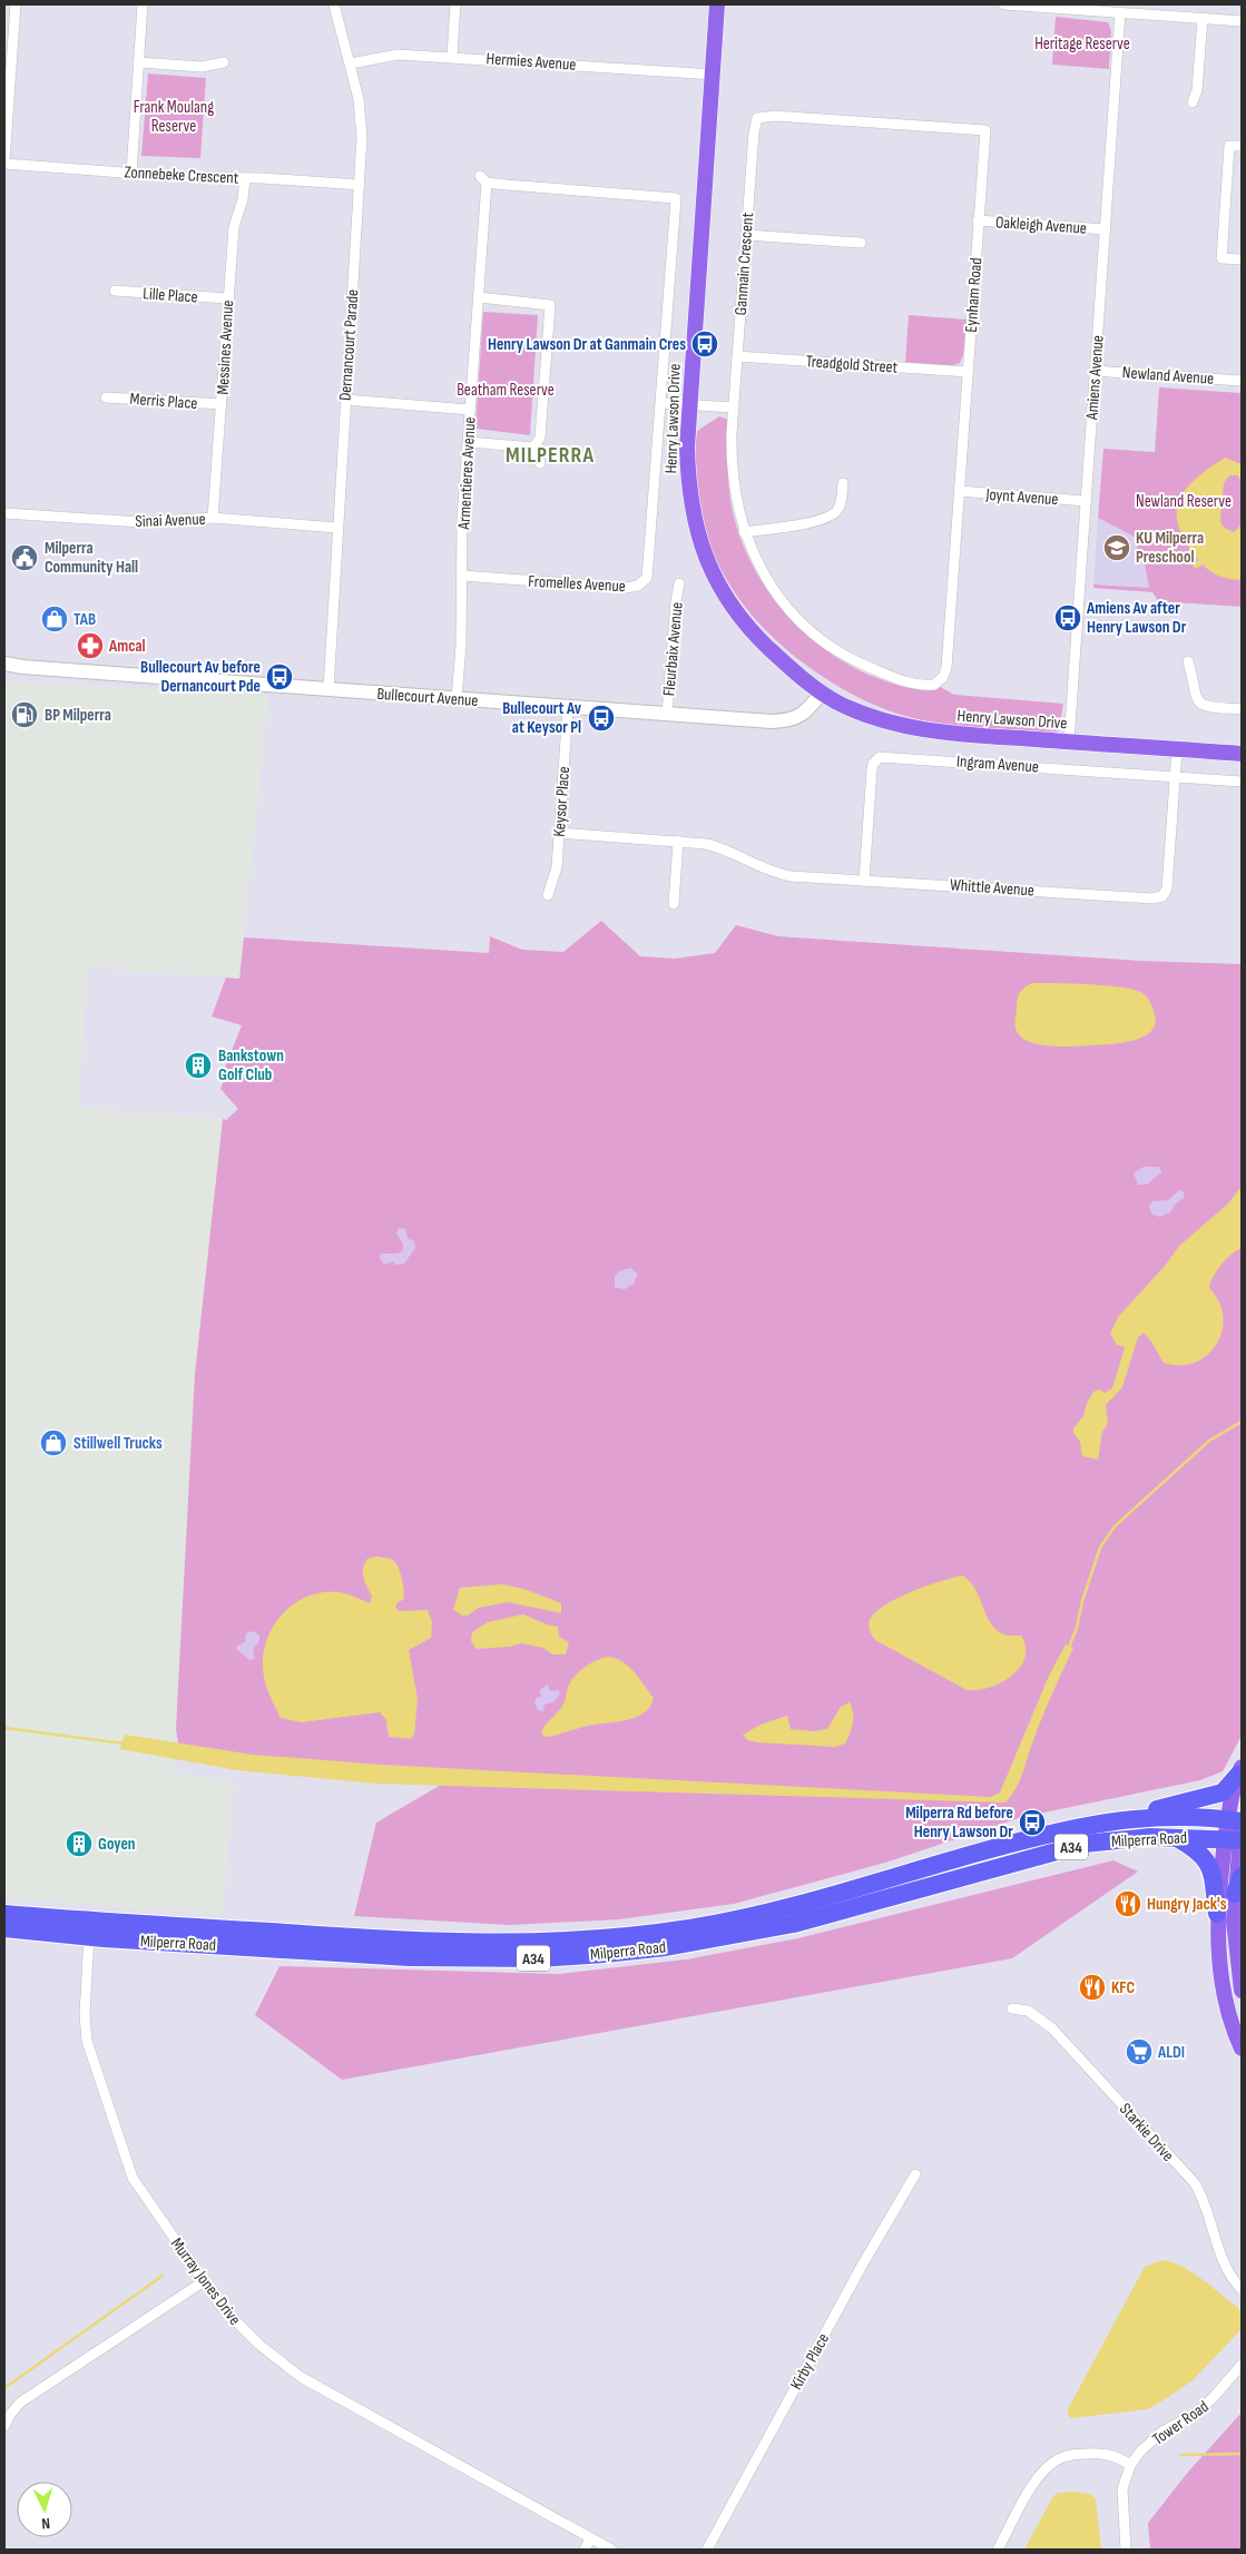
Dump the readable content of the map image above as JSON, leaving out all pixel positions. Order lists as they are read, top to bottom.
{
  "streets": {
    "highway": ["Milperra Road", "A34"],
    "main road": ["Henry Lawson Drive", "Bullecourt Avenue"],
    "street": [
      "Hermies Avenue",
      "Zonnebeke Crescent",
      "Oakleigh Avenue",
      "Ganmain Crescent",
      "Lille Place",
      "Eynham Road",
      "Dernancourt Parade",
      "Messines Avenue",
      "Treadgold Street",
      "Newland Avenue",
      "Amiens Avenue",
      "Merris Place",
      "Armentieres Avenue",
      "Joynt Avenue",
      "Sinai Avenue",
      "Fromelles Avenue",
      "Fleurbaix Avenue",
      "Ingram Avenue",
      "Keysor Place",
      "Whittle Avenue",
      "Starkie Drive",
      "Murray Jones Drive",
      "Kirby Place",
      "Tower Road"
    ]
  },
  "crossings": [
    ["Hermies Avenue", "Dernancourt Parade"],
    ["Hermies Avenue", "Henry Lawson Drive"],
    ["Zonnebeke Crescent", "Dernancourt Parade"],
    ["Zonnebeke Crescent", "Messines Avenue"],
    ["Oakleigh Avenue", "Eynham Road"],
    ["Oakleigh Avenue", "Amiens Avenue"],
    ["Ganmain Crescent", "Eynham Road"],
    ["Ganmain Crescent", "Treadgold Street"],
    ["Lille Place", "Messines Avenue"],
    ["Eynham Road", "Treadgold Street"],
    ["Eynham Road", "Joynt Avenue"],
    ["Dernancourt Parade", "Sinai Avenue"],
    ["Dernancourt Parade", "Bullecourt Avenue"],
    ["Messines Avenue", "Merris Place"],
    ["Messines Avenue", "Sinai Avenue"],
    ["Newland Avenue", "Amiens Avenue"],
    ["Amiens Avenue", "Henry Lawson Drive"],
    ["Amiens Avenue", "Joynt Avenue"],
    ["Henry Lawson Drive", "Bullecourt Avenue"],
    ["Henry Lawson Drive", "Whittle Avenue"],
    ["Armentieres Avenue", "Fromelles Avenue"],
    ["Armentieres Avenue", "Bullecourt Avenue"],
    ["Fleurbaix Avenue", "Bullecourt Avenue"],
    ["Bullecourt Avenue", "Keysor Place"],
    ["Ingram Avenue", "Whittle Avenue"],
    ["Keysor Place", "Whittle Avenue"],
    ["Milperra Road", "Murray Jones Drive"]
  ],
  "districts": ["MILPERRA"],
  "parks": [
    "Heritage Reserve",
    "Frank Moulang Reserve",
    "Beatham Reserve",
    "Newland Reserve"
  ],
  "places": {
    "bus stop": [
      "Henry Lawson Dr at Ganmain Cres",
      "Amiens Av after Henry Lawson Dr",
      "Bullecourt Av before Dernancourt Pde",
      "Bullecourt Av at Keysor Pl",
      "Milperra Rd before Henry Lawson Dr"
    ],
    "school or university": ["KU Milperra Preschool"],
    "public building": ["Milperra Community Hall"],
    "shop": ["TAB", "Stillwell Trucks"],
    "pharmacy": ["Amcal"],
    "fuel station": ["BP Milperra"],
    "building": ["Bankstown Golf Club", "Goyen"],
    "restaurant": ["Hungry Jack's", "KFC"],
    "supermarket": ["ALDI"]
  },
  "north": "bottom"
}
